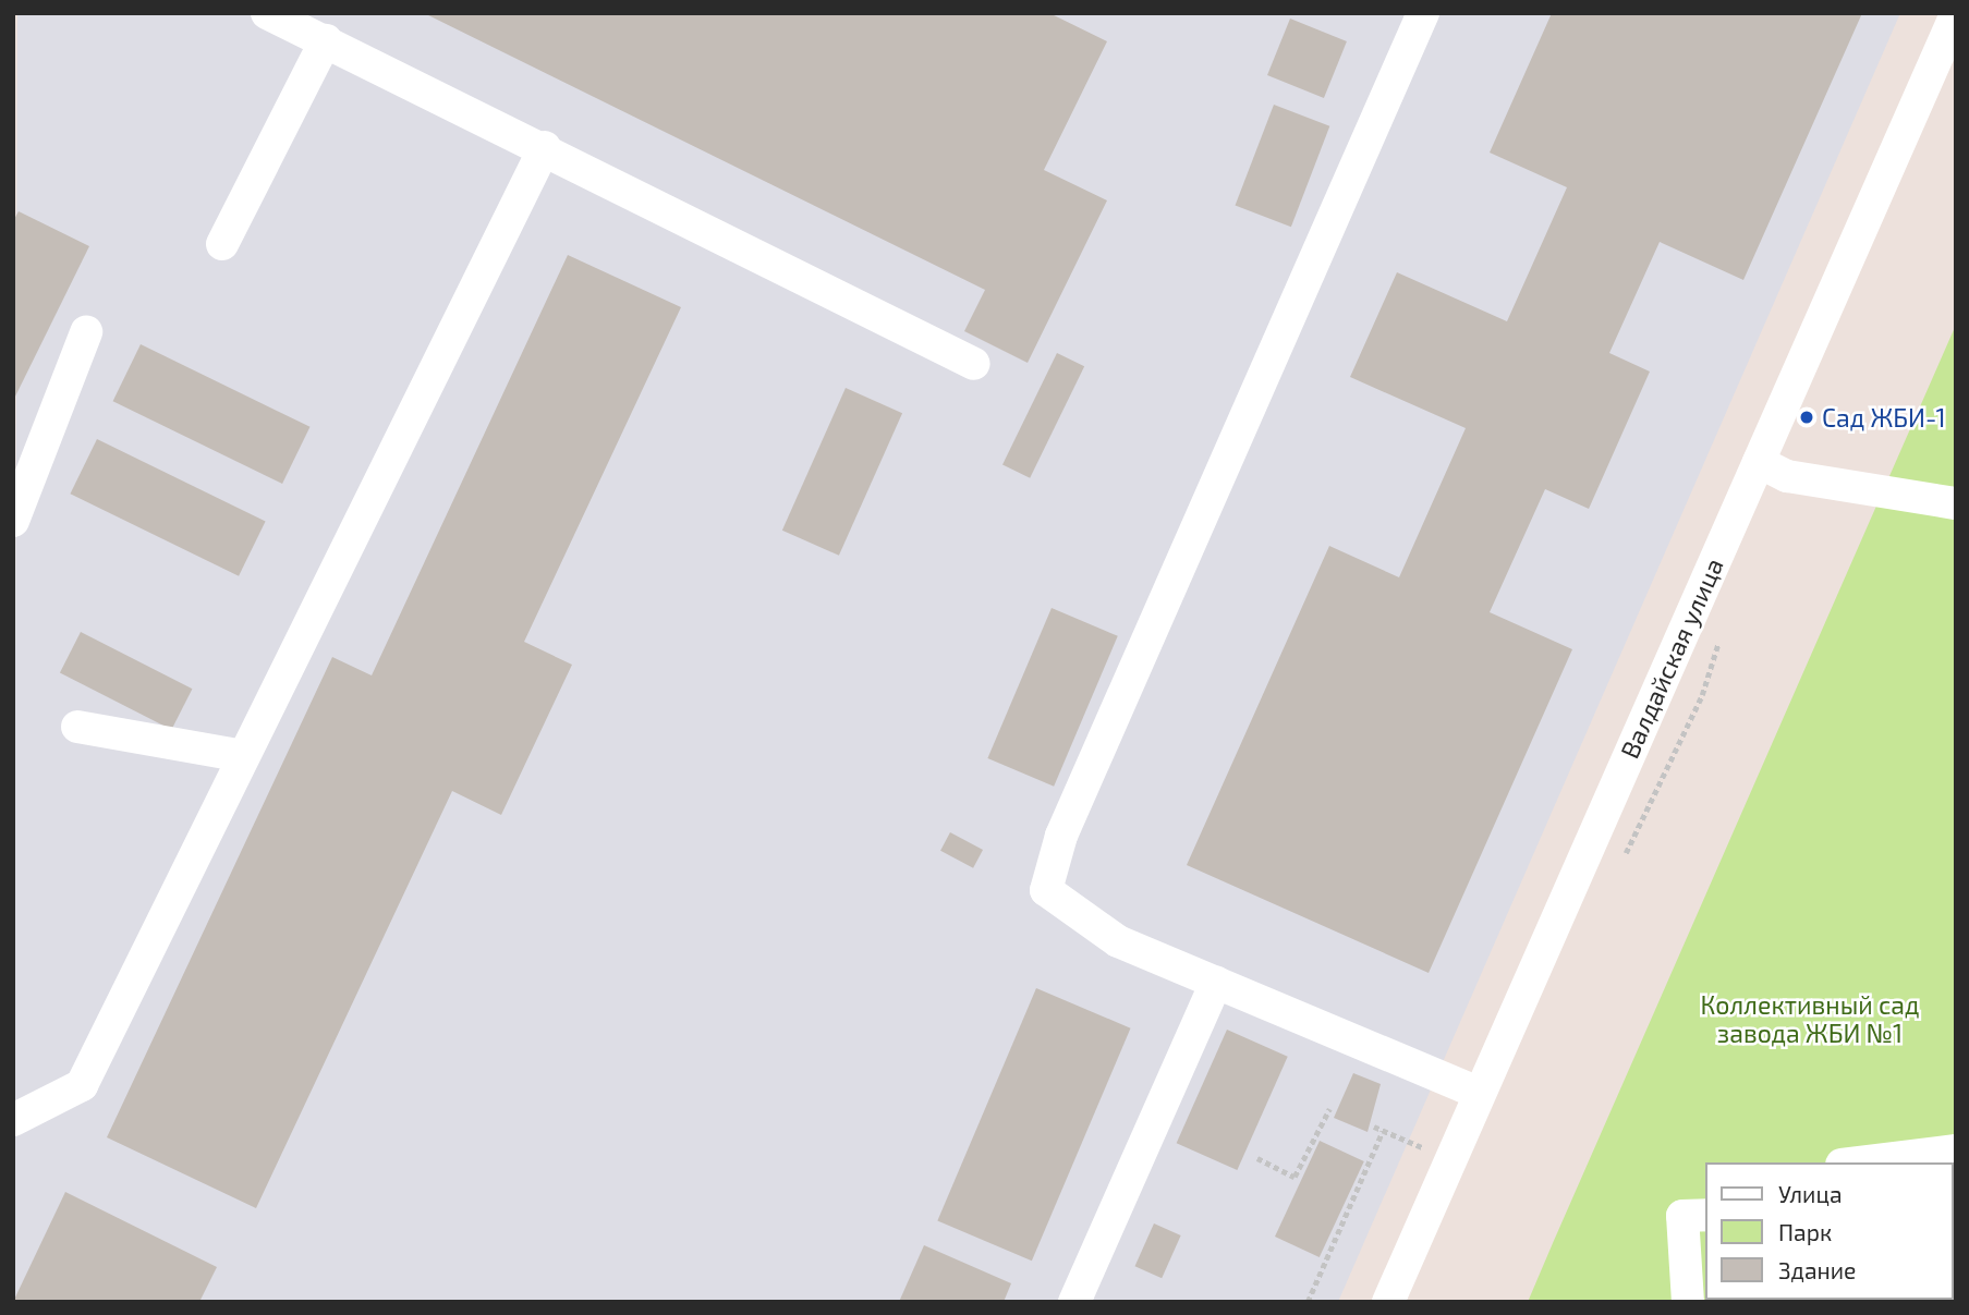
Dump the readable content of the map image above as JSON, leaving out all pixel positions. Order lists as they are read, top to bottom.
{
  "streets": {
    "street": ["Валдайская улица"]
  },
  "parks": ["Коллективный сад завода ЖБИ №1"],
  "places": ["Сад ЖБИ-1"],
  "legend": ["Улица", "Парк", "Здание"]
}
